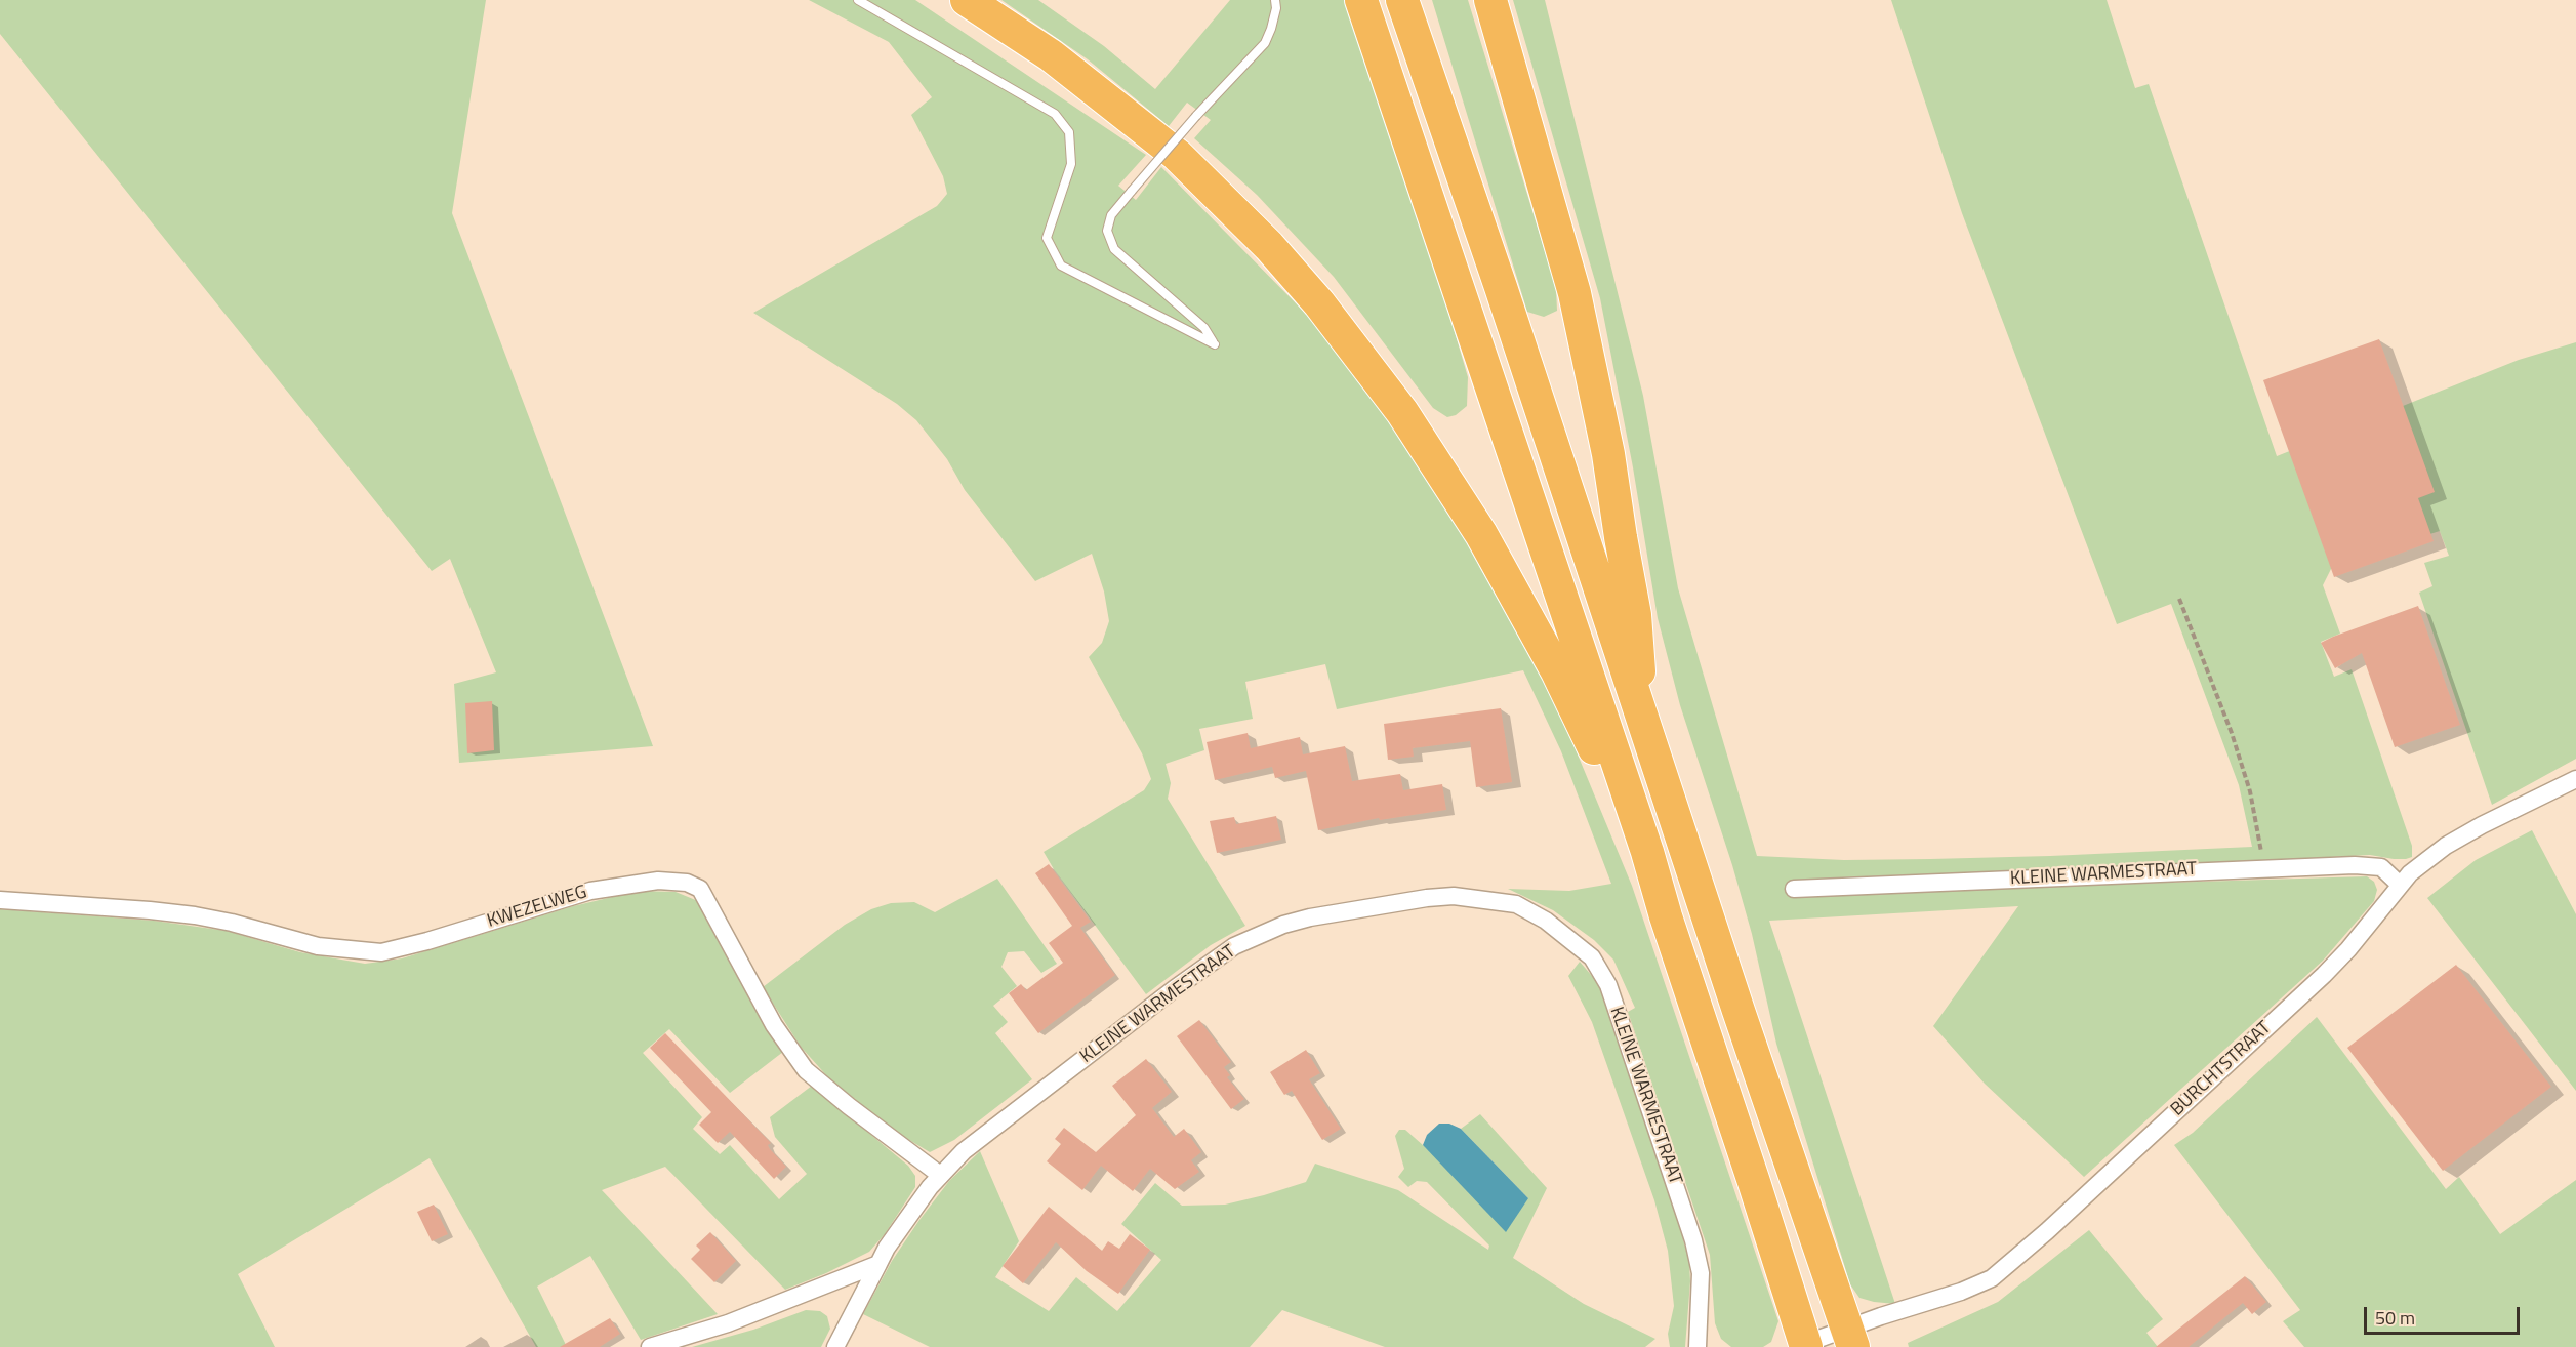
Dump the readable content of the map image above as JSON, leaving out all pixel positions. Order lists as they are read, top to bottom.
{
  "streets": {
    "street": ["KLEINE WARMESTRAAT", "KWEZELWEG", "BURCHTSTRAAT"]
  },
  "crossings": [
    ["KLEINE WARMESTRAAT", "KWEZELWEG"],
    ["KLEINE WARMESTRAAT", "BURCHTSTRAAT"]
  ],
  "scale_bar": "50 m"
}
